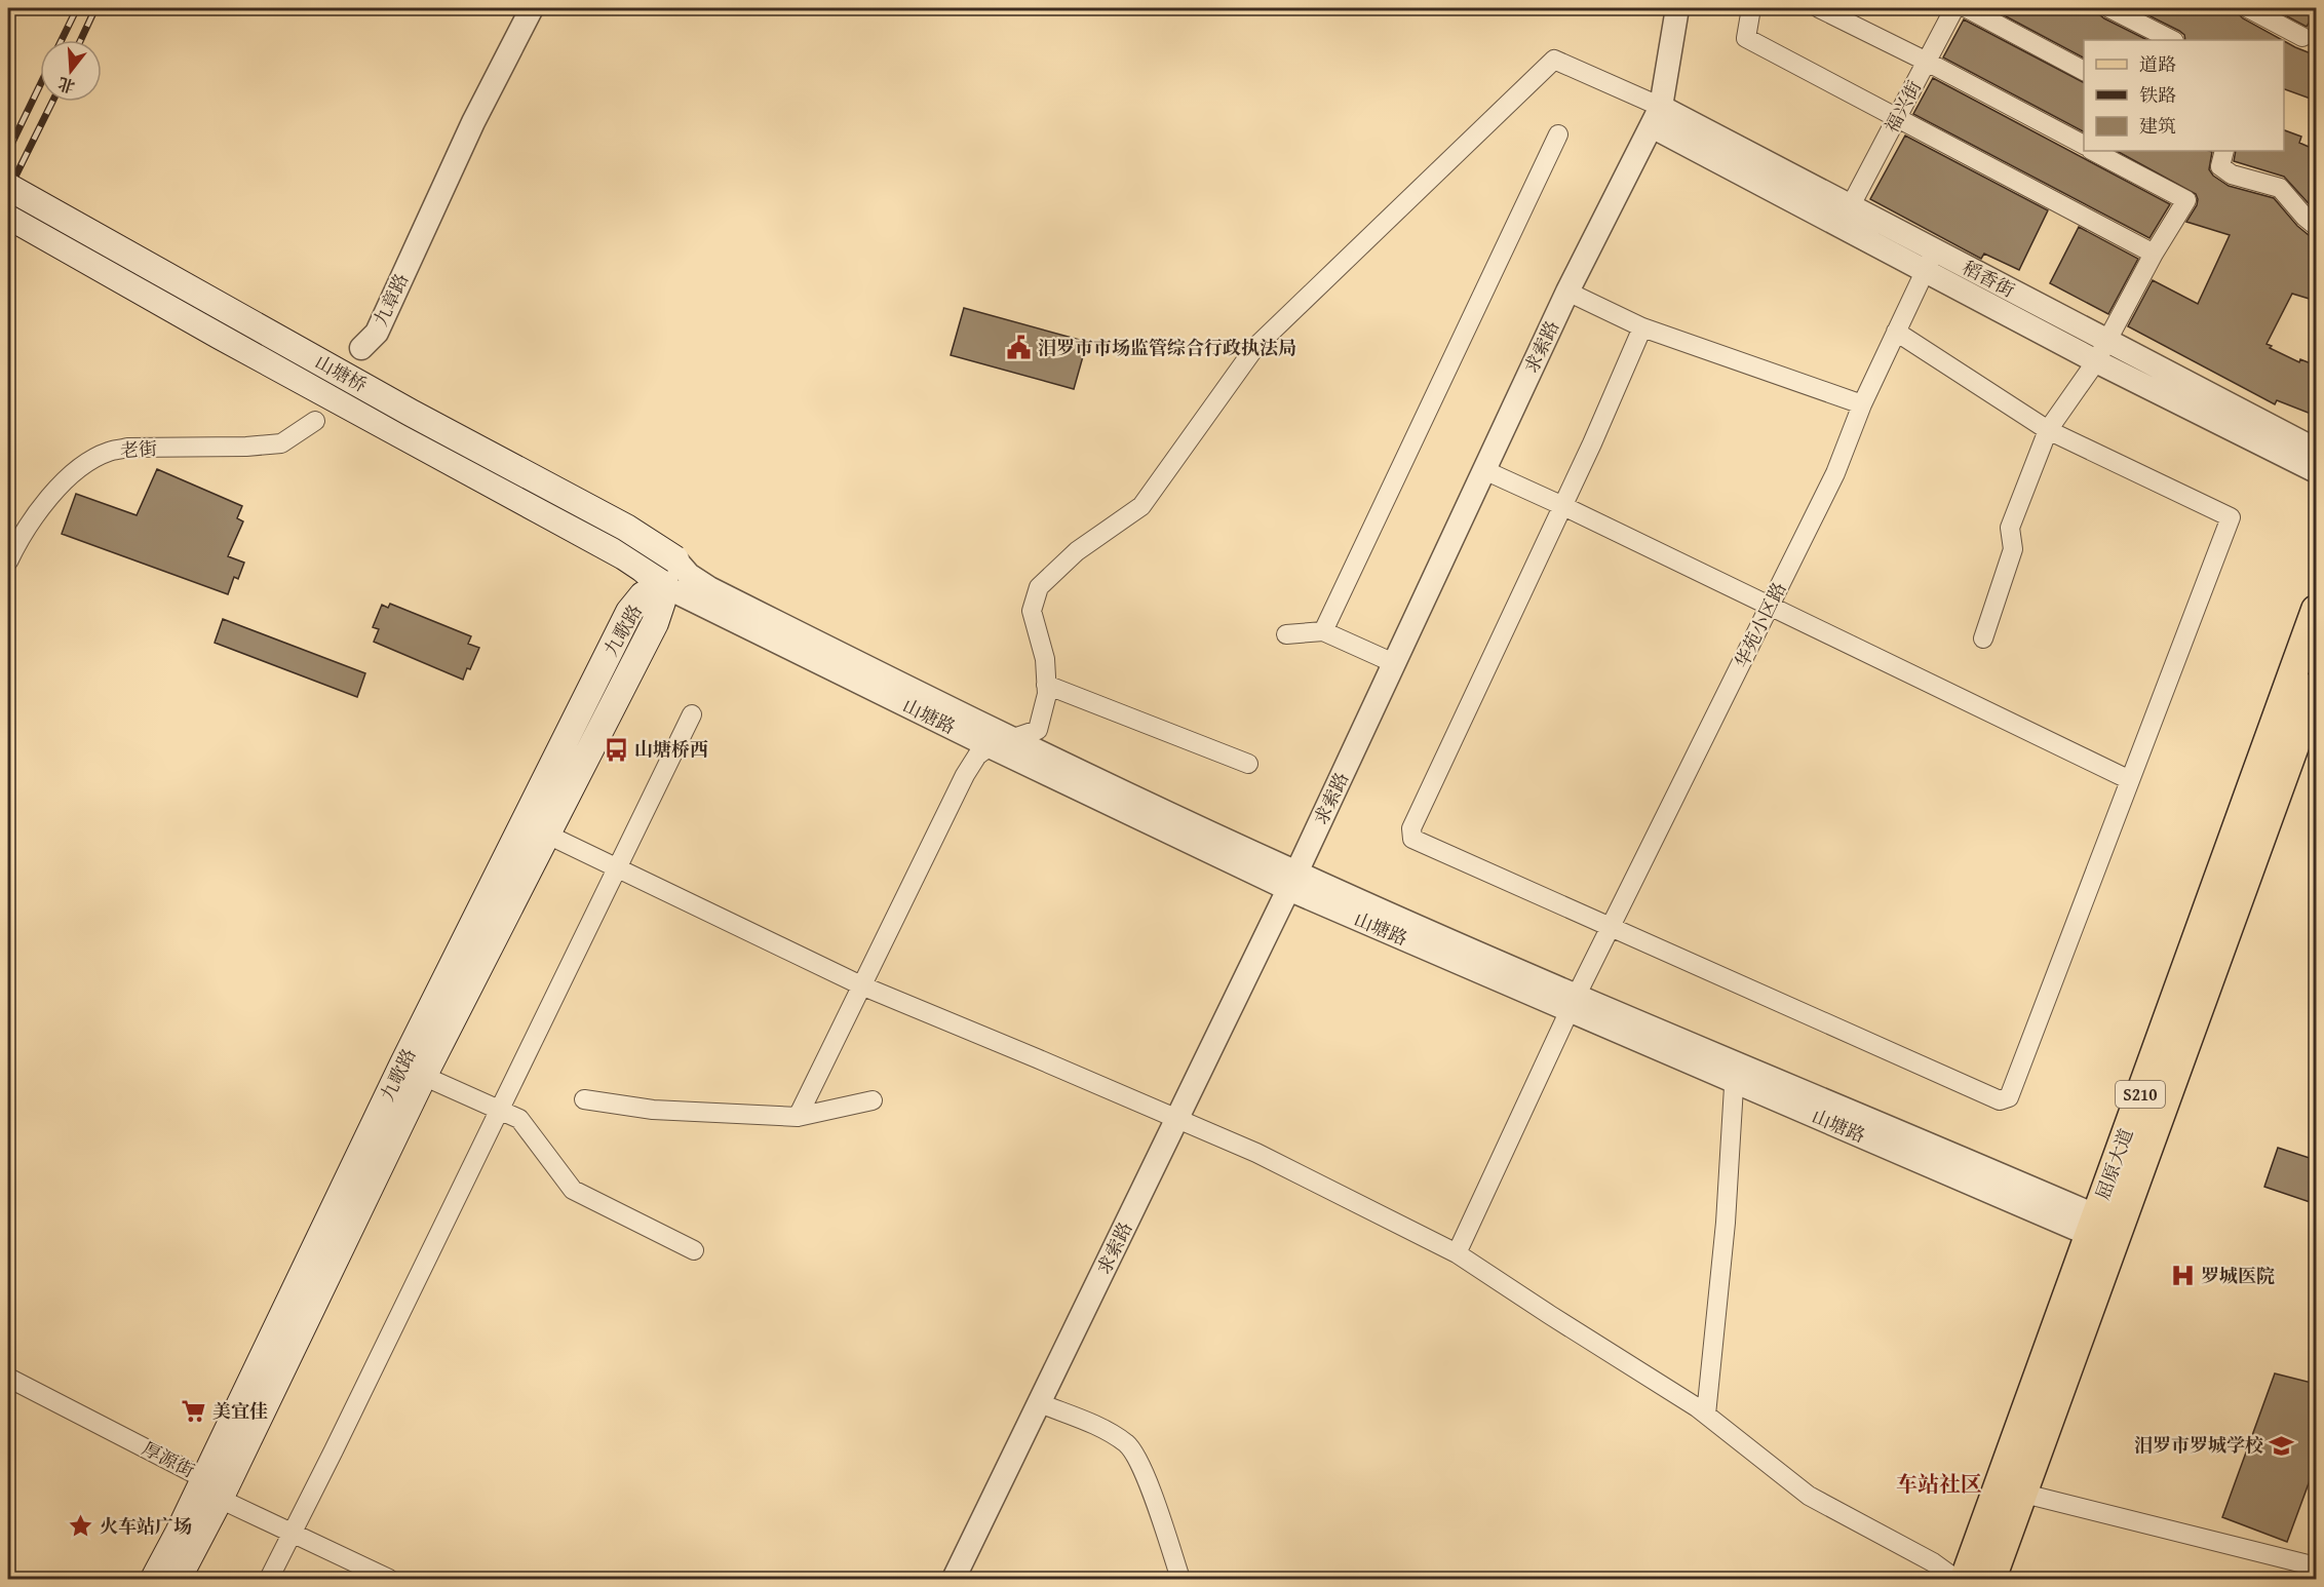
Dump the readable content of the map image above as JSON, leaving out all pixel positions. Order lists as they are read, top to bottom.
{
  "streets": {
    "main road": [
      "山塘桥",
      "九歌路",
      "S210",
      "屈原大道"
    ],
    "street": [
      "福兴街",
      "稻香街",
      "九章路",
      "求索路",
      "老街",
      "华苑小区路",
      "山塘路",
      "厚源街"
    ]
  },
  "crossings": [
    ["福兴街", "稻香街"],
    ["稻香街", "求索路"],
    ["稻香街", "华苑小区路"],
    ["求索路", "山塘路"],
    ["山塘桥", "九歌路"],
    ["山塘桥", "山塘路"],
    ["华苑小区路", "山塘路"],
    ["九歌路", "山塘路"],
    ["九歌路", "厚源街"],
    ["山塘路", "屈原大道"]
  ],
  "districts": ["车站社区"],
  "places": {
    "public building": ["汨罗市市场监管综合行政执法局"],
    "bus stop": ["山塘桥西"],
    "hospital": ["罗城医院"],
    "supermarket": ["美宜佳"],
    "school or university": ["汨罗市罗城学校"],
    "place": ["火车站广场"]
  },
  "legend": ["道路", "铁路", "建筑"],
  "north": "bottom"
}
